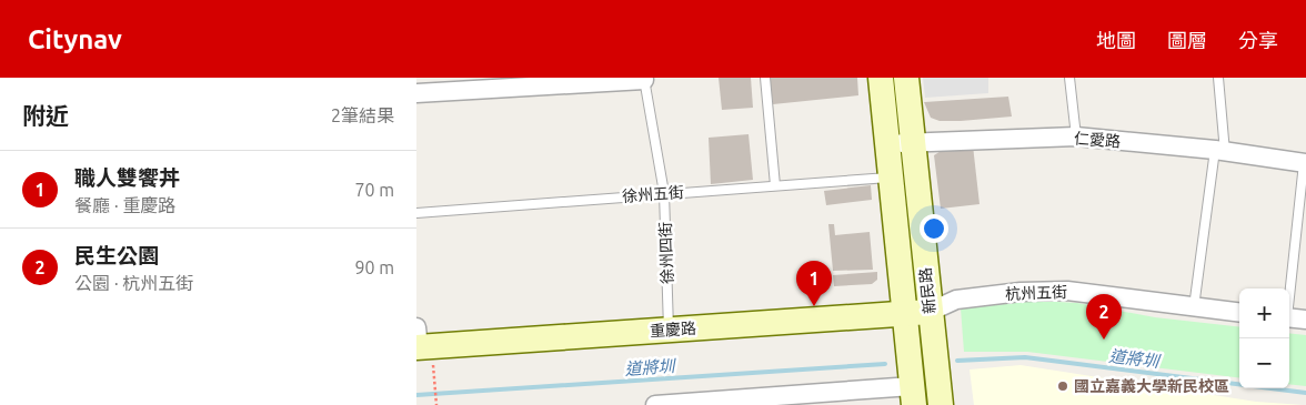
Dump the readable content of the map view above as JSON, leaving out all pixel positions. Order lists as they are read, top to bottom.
{
  "streets": {
    "street": [
      "仁愛路",
      "新民路",
      "杭州五街",
      "重慶路"
    ],
    "lane": ["徐州五街", "徐州四街"]
  },
  "crossings": [
    ["仁愛路", "新民路"],
    ["徐州五街", "徐州四街"],
    ["徐州五街", "新民路"],
    ["徐州四街", "重慶路"],
    ["新民路", "杭州五街"],
    ["新民路", "重慶路"],
    ["杭州五街", "重慶路"]
  ],
  "water": ["道將圳"],
  "places": ["國立嘉義大學新民校區"],
  "page": {
    "header": "Citynav",
    "nav": ["地圖", "圖層", "分享"],
    "heading": ["附近", "2筆結果"],
    "list": [
      {
        "mark": "1",
        "name": "職人雙饗丼",
        "note": "餐廳 · 重慶路",
        "value": "70 m"
      },
      {
        "mark": "2",
        "name": "民生公園",
        "note": "公園 · 杭州五街",
        "value": "90 m"
      }
    ],
    "pins": ["1", "2"],
    "map_buttons": ["+", "−"]
  }
}
